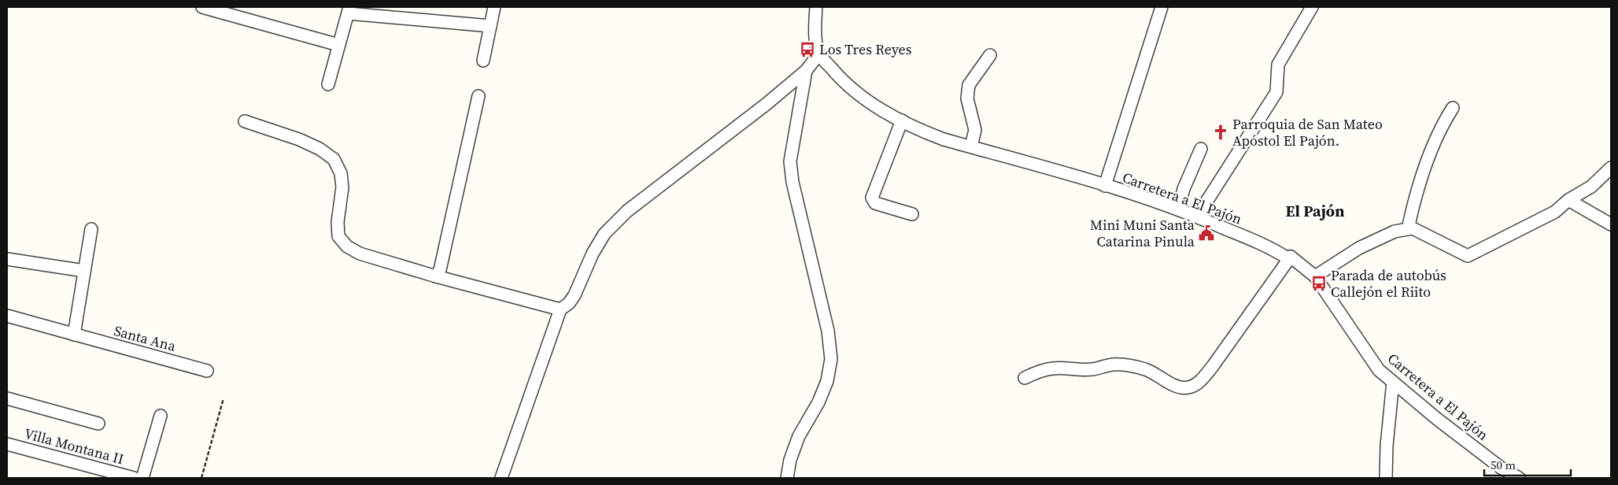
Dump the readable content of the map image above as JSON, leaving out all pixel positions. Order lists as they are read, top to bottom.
{
  "streets": {
    "street": ["Carretera a El Pajón", "Santa Ana", "Villa Montana II"]
  },
  "districts": ["El Pajón"],
  "places": {
    "bus stop": ["Los Tres Reyes", "Parada de autobús Callejón el Riito"],
    "church": ["Parroquia de San Mateo Apóstol El Pajón."],
    "public building": ["Mini Muni Santa Catarina Pinula"]
  },
  "scale_bar": "50 m"
}
